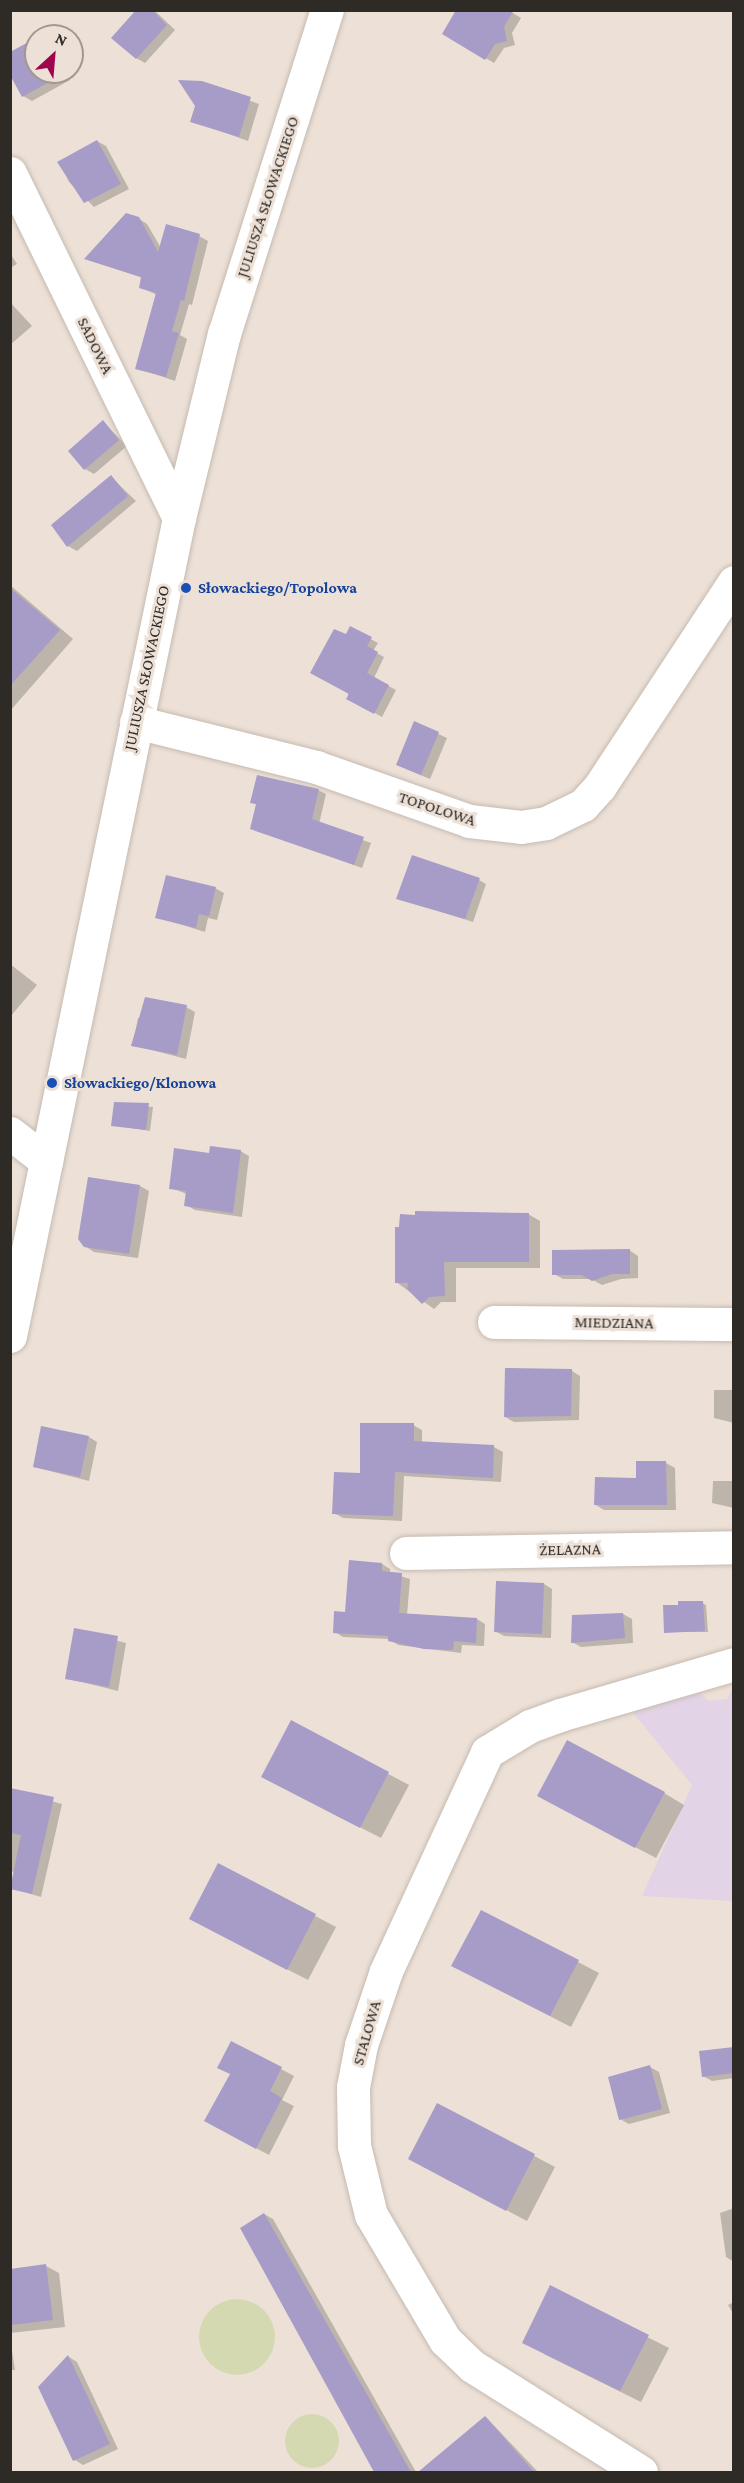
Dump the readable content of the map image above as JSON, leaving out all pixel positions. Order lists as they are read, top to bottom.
{
  "streets": {
    "street": [
      "JULIUSZA SŁOWACKIEGO",
      "SADOWA",
      "TOPOLOWA",
      "MIEDZIANA",
      "ŻELAZNA",
      "STALOWA"
    ]
  },
  "crossings": [
    ["JULIUSZA SŁOWACKIEGO", "SADOWA"],
    ["JULIUSZA SŁOWACKIEGO", "TOPOLOWA"]
  ],
  "places": ["Słowackiego/Topolowa", "Słowackiego/Klonowa"],
  "north": "top right"
}
